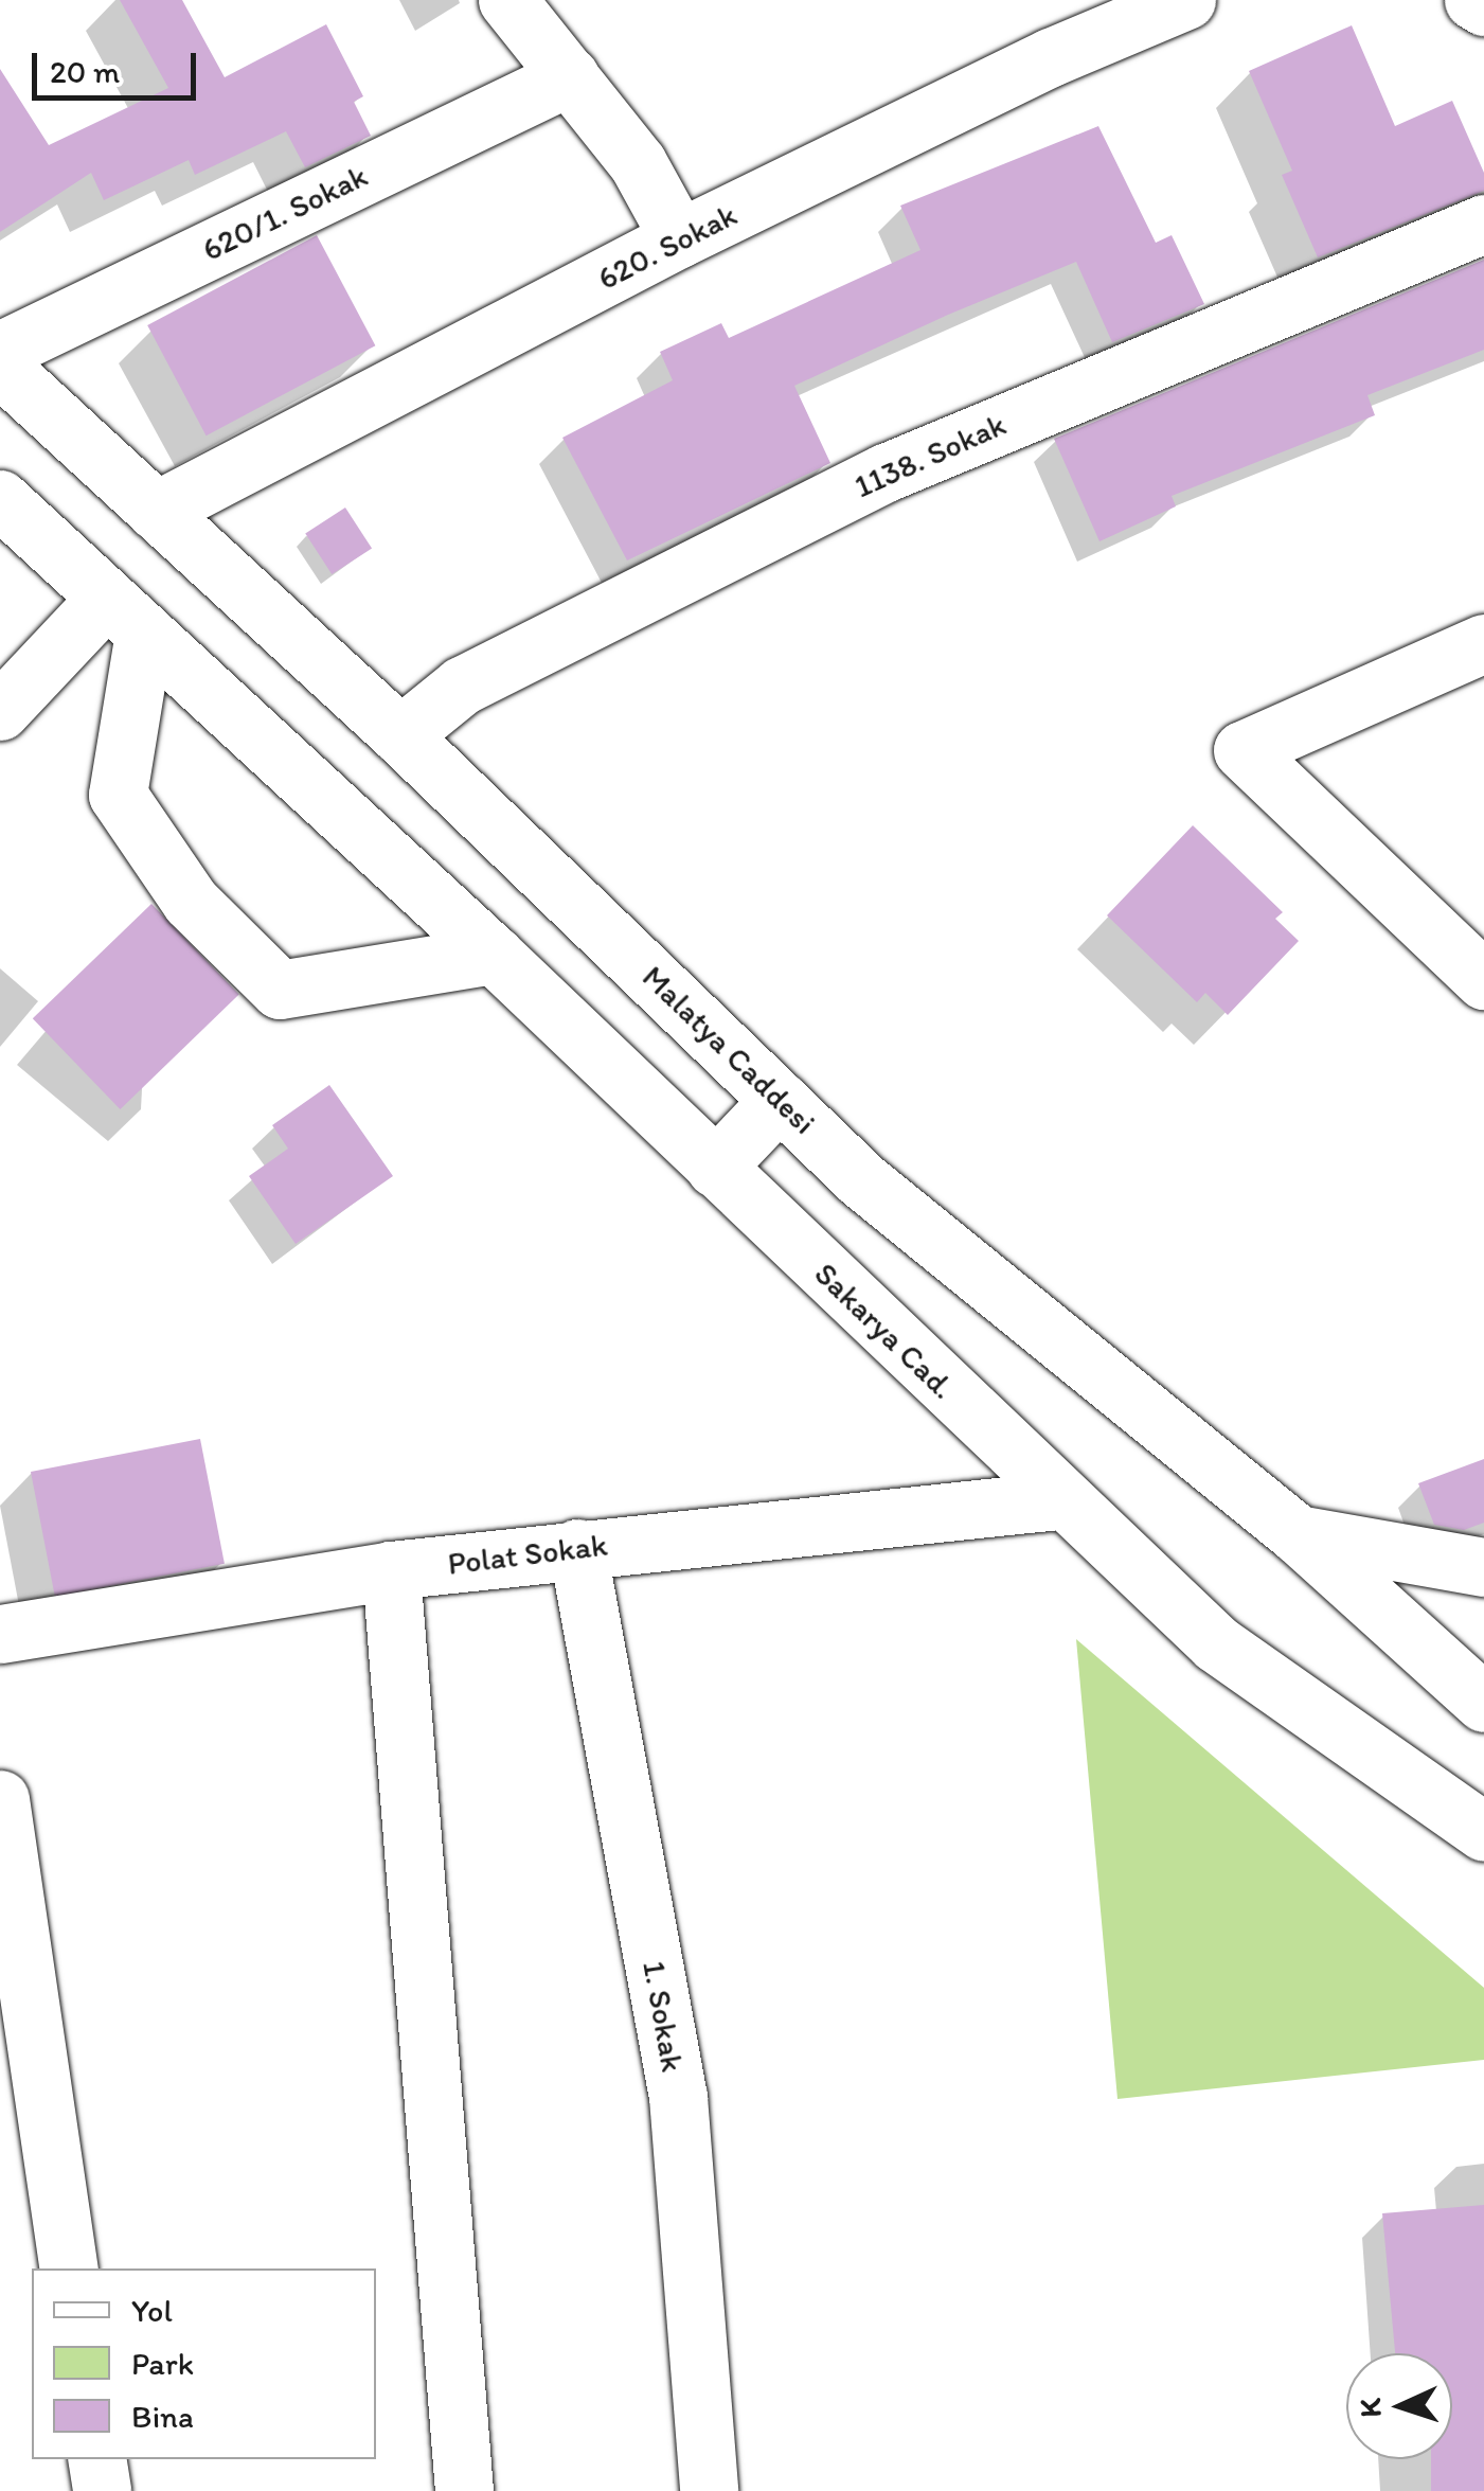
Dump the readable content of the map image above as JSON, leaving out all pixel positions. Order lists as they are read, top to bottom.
{
  "streets": {
    "street": [
      "620/1. Sokak",
      "620. Sokak",
      "1138. Sokak",
      "Malatya Caddesi",
      "Sakarya Cad.",
      "Polat Sokak",
      "1. Sokak"
    ]
  },
  "crossings": [
    ["620. Sokak", "Malatya Caddesi"],
    ["1138. Sokak", "Malatya Caddesi"],
    ["Sakarya Cad.", "Polat Sokak"],
    ["Polat Sokak", "1. Sokak"]
  ],
  "legend": ["Yol", "Park", "Bina"],
  "scale_bar": "20 m",
  "north": "left"
}
